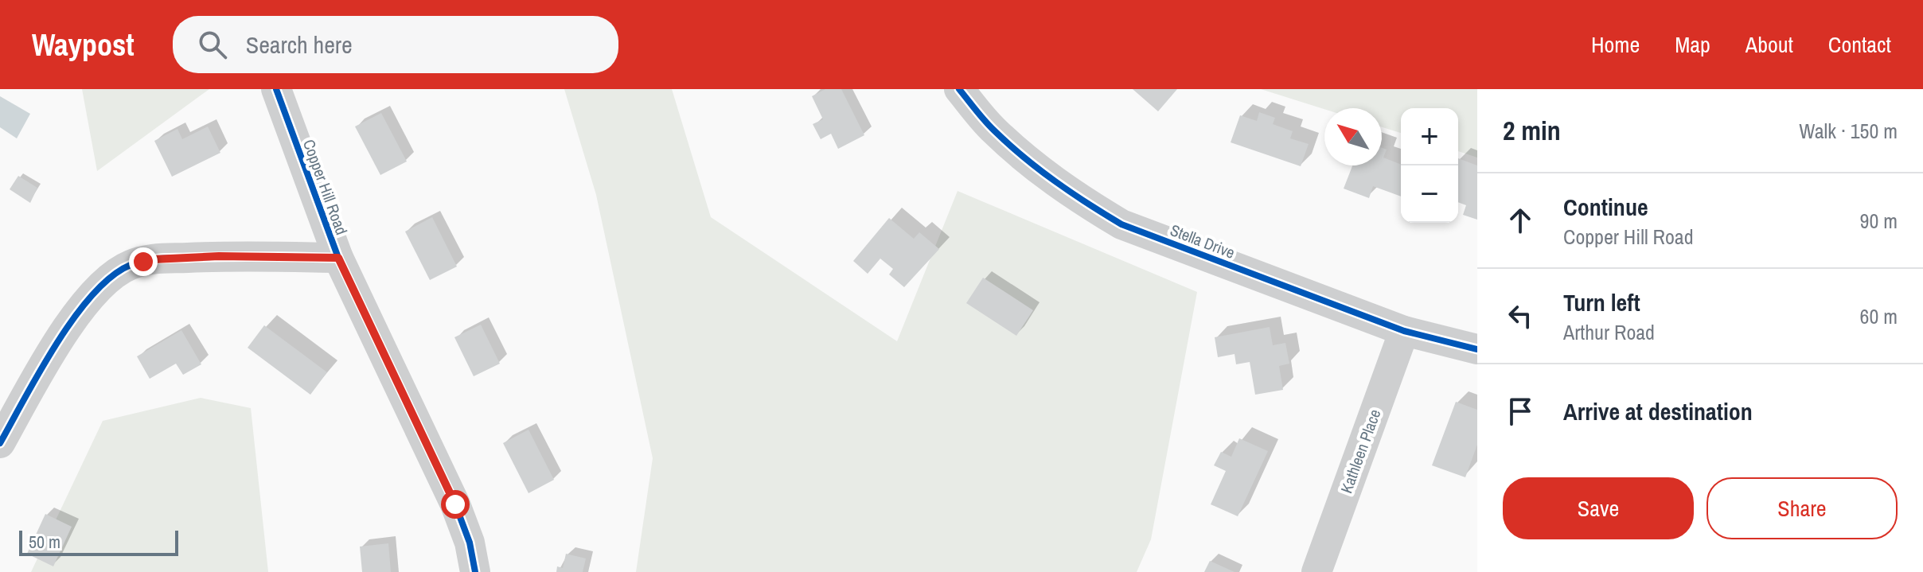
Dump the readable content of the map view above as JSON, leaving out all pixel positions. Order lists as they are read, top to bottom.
{
  "streets": {
    "street": ["Copper Hill Road", "Stella Drive", "Kathleen Place"]
  },
  "crossings": [
    ["Stella Drive", "Kathleen Place"]
  ],
  "scale_bar": "50 m",
  "north": "top left",
  "page": {
    "header": "Waypost",
    "search": "Search here",
    "nav": [
      "Home",
      "Map",
      "About",
      "Contact"
    ],
    "heading": ["2 min", "Walk · 150 m"],
    "map_buttons": ["+", "−"],
    "list": [
      ["Continue", "Copper Hill Road", "90 m"],
      ["Turn left", "Arthur Road", "60 m"],
      "Arrive at destination"
    ],
    "buttons": ["Save", "Share"],
    "scale": "50 m"
  }
}
